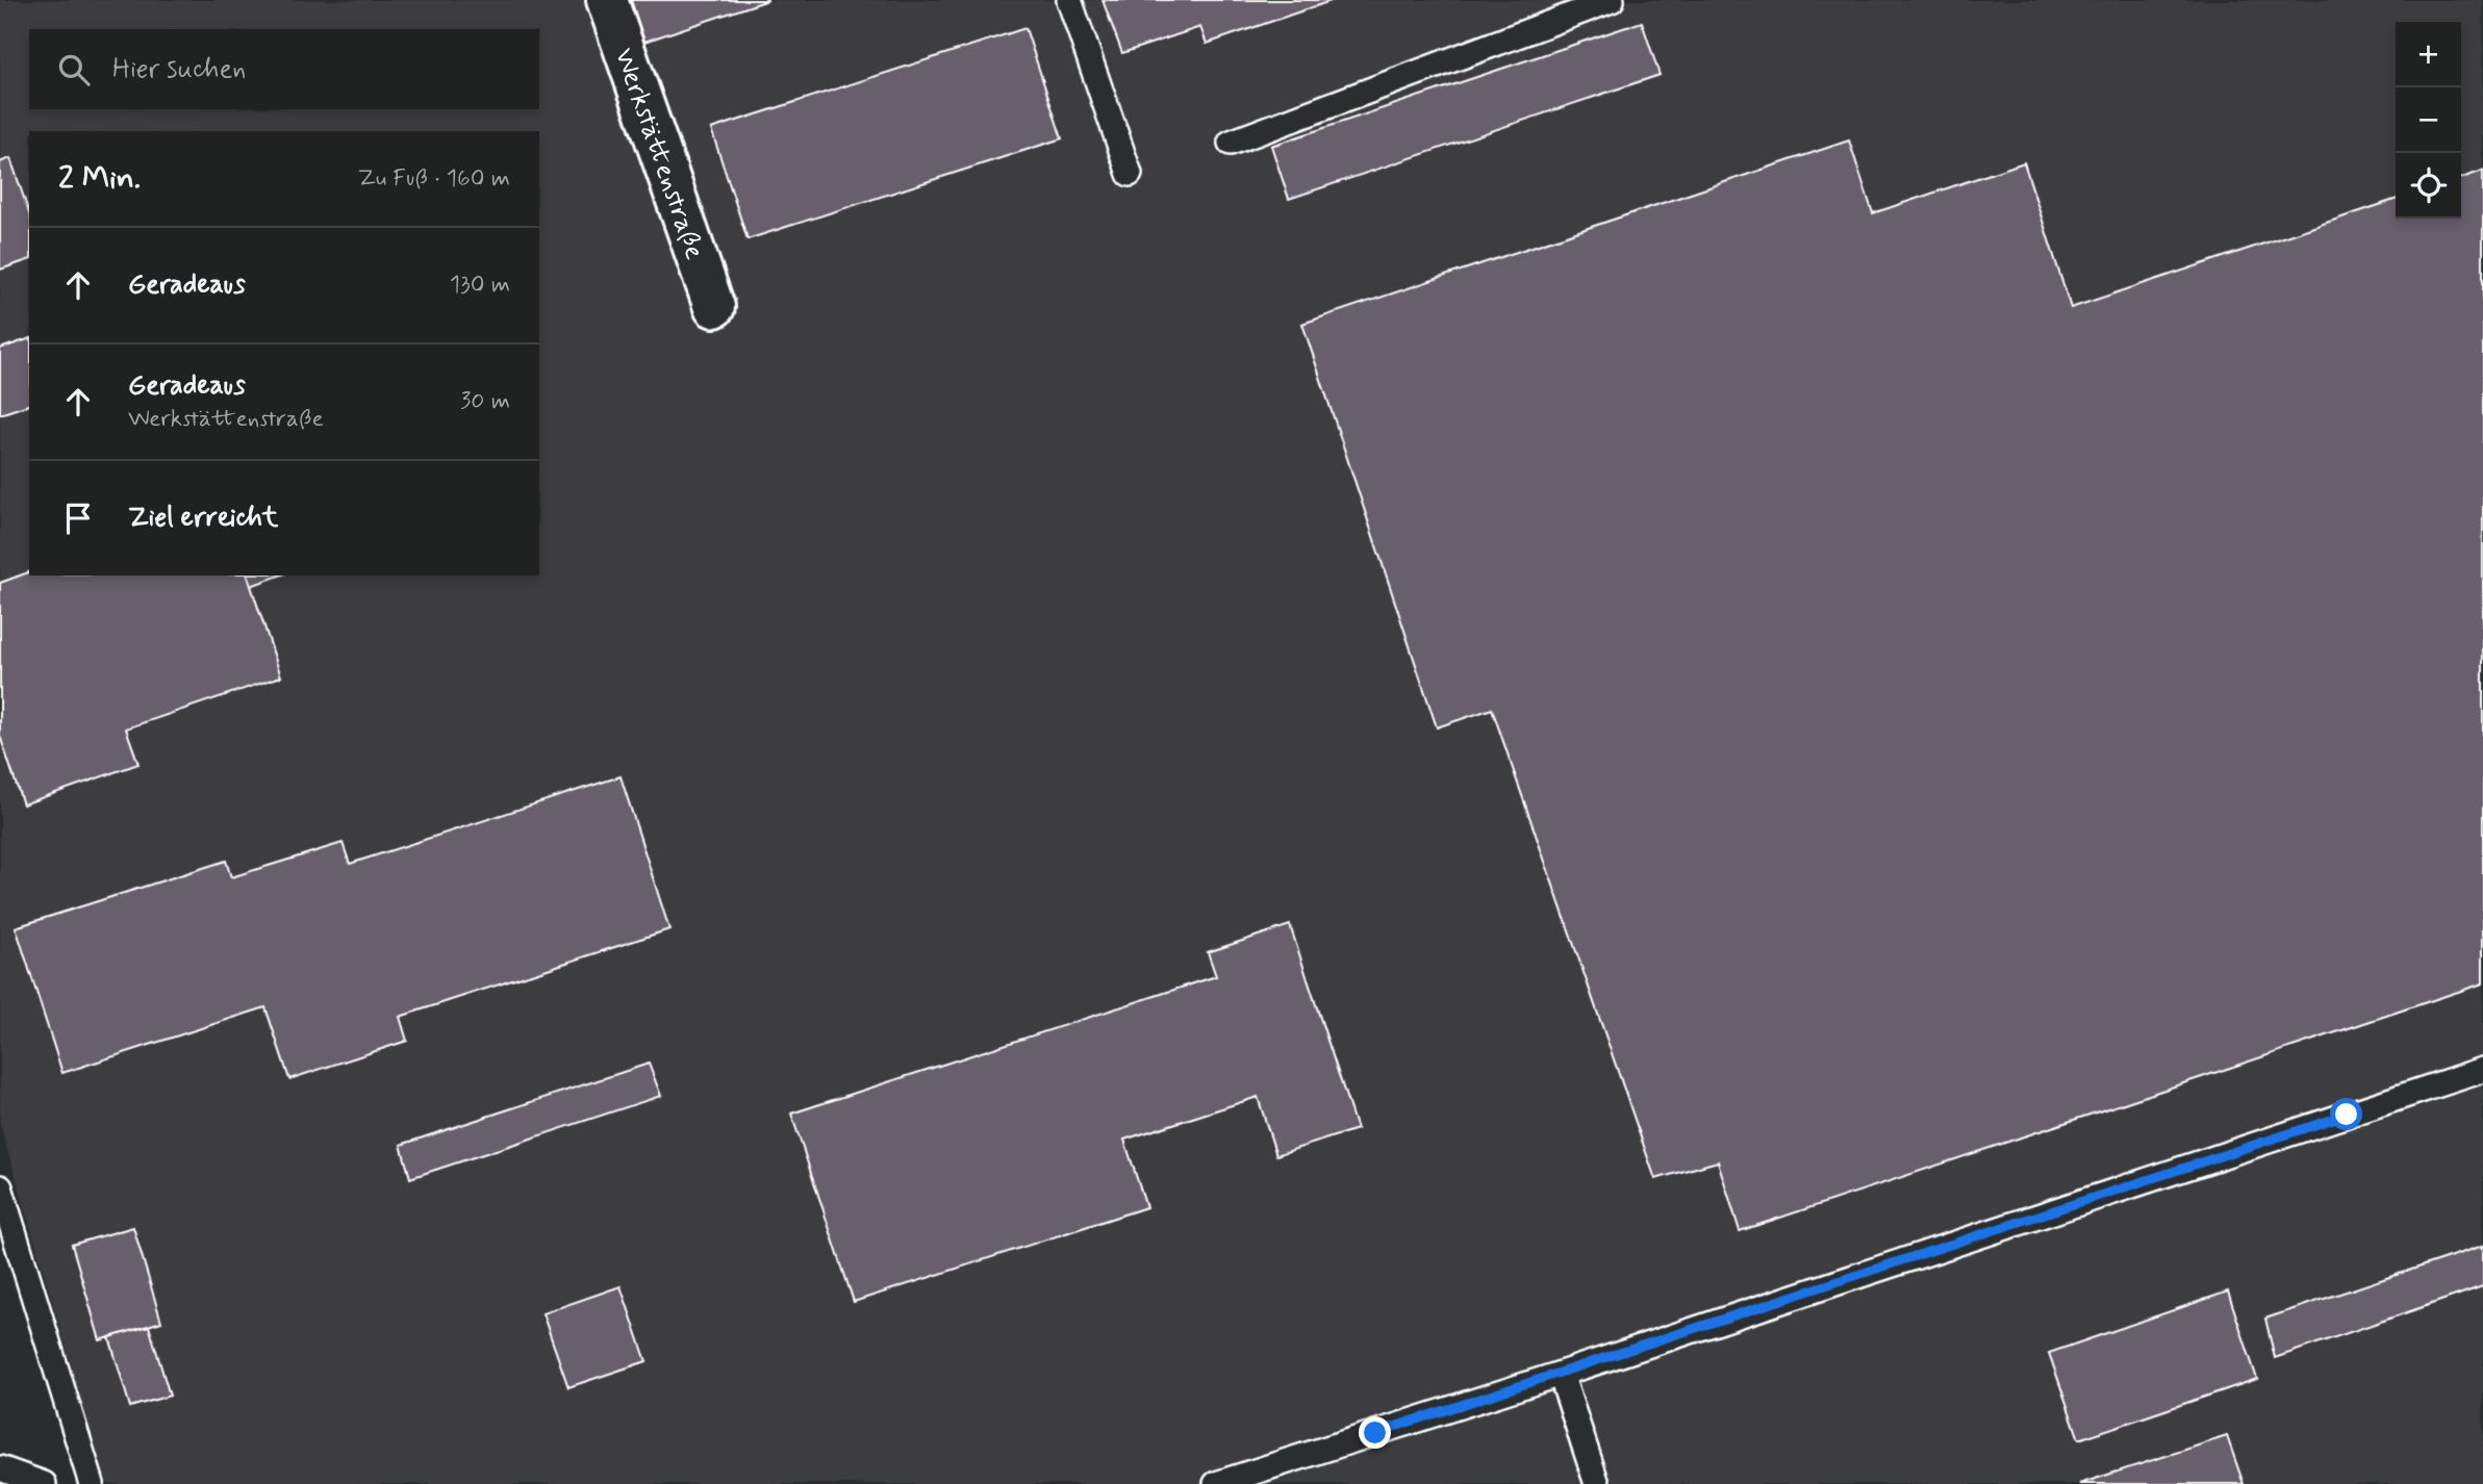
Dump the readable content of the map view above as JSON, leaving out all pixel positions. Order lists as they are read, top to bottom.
{
  "streets": {
    "street": ["Werkstättenstraße"]
  },
  "page": {
    "map_buttons": ["+", "−"],
    "search": "Hier suchen",
    "heading": ["2 Min.", "Zu Fuß · 160 m"],
    "list": [
      ["Geradeaus", "130 m"],
      ["Geradeaus", "Werkstättenstraße", "30 m"],
      "Ziel erreicht"
    ]
  }
}
